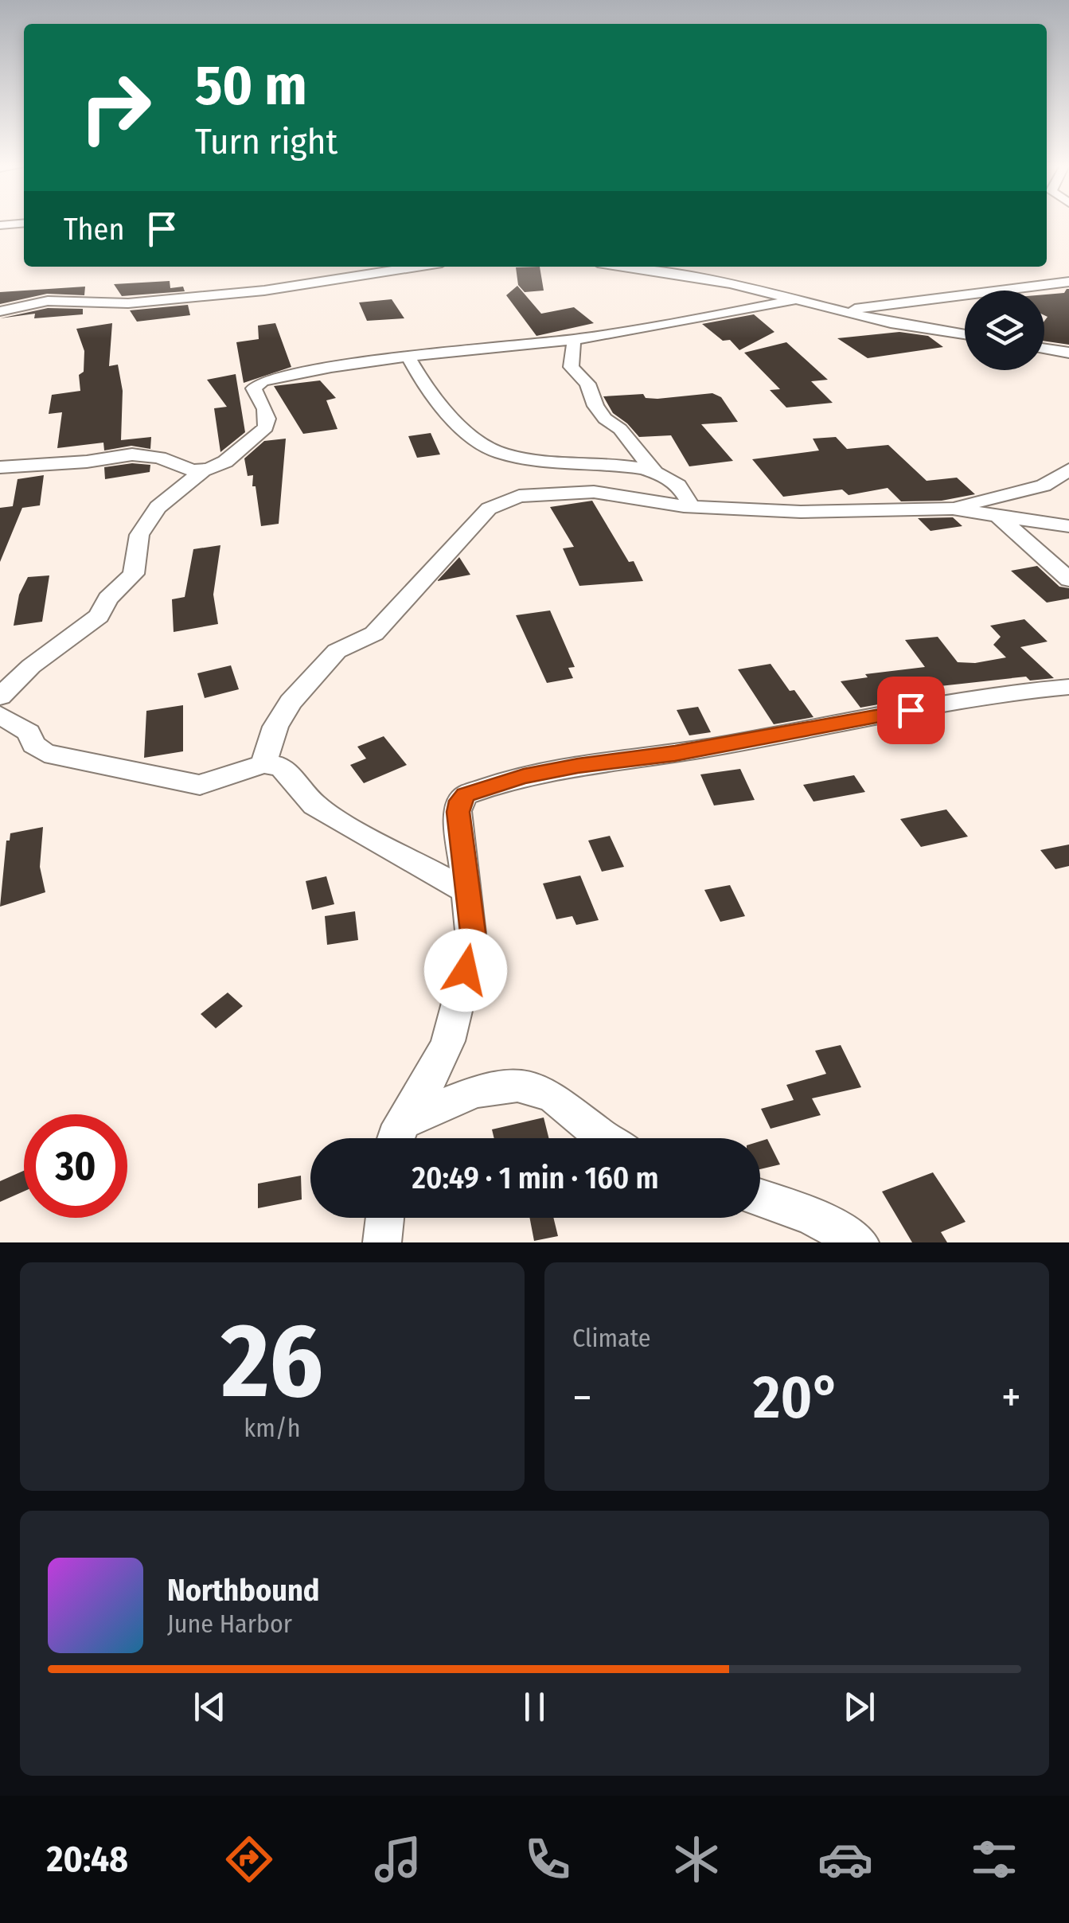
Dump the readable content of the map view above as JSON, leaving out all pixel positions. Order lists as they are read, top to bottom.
{
  "page": {
    "turn": ["50 m", "Turn right"],
    "then": "Then",
    "limit": "30",
    "trip": "20:49 · 1 min · 160 m",
    "tile": [
      ["26", "km/h"],
      "Climate"
    ],
    "heat": ["−", "20°", "+"],
    "song": ["Northbound", "June Harbor"],
    "tabs": "20:48"
  }
}
